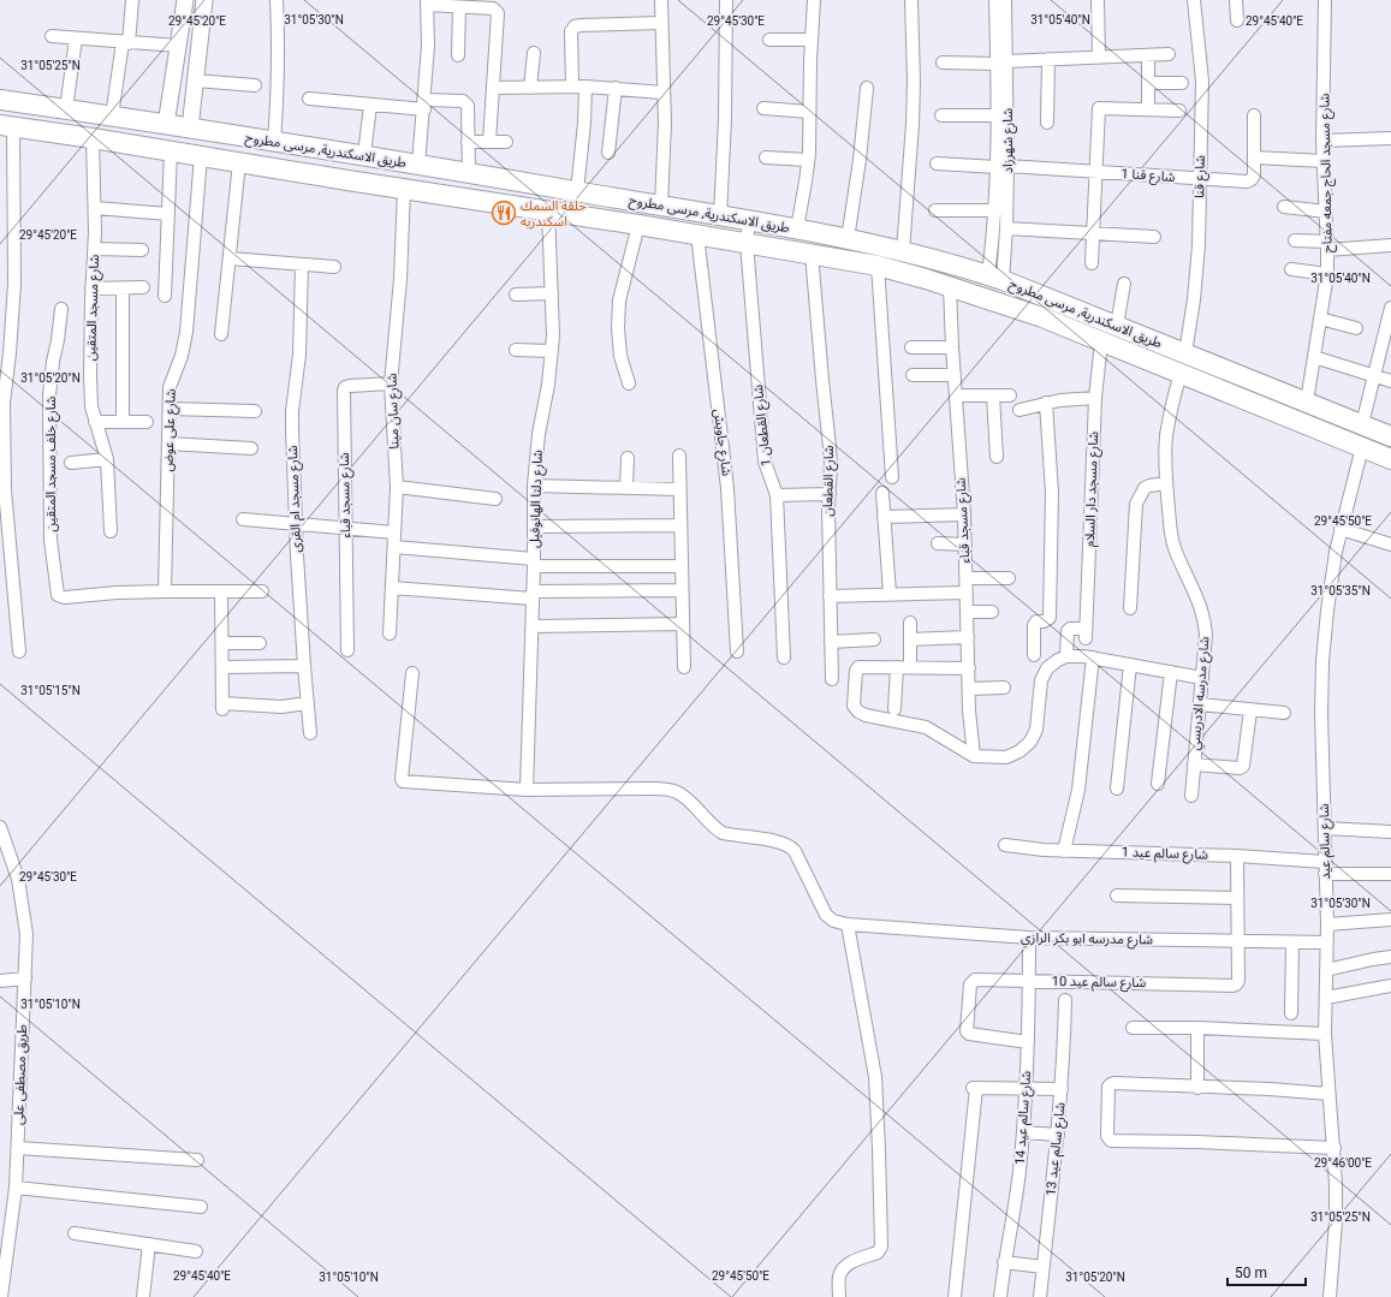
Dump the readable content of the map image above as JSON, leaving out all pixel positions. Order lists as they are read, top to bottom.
{
  "streets": {
    "main road": ["طريق الاسكندرية, مرسى مطروح"],
    "street": [
      "شارع شهرزاد",
      "شارع مسجد الحاج جمعه مفتاح",
      "شارع قنا 1",
      "شارع قنا",
      "شارع مسجد المتقين",
      "شارع سان مينا",
      "شارع القطعان 1",
      "شارع على عوض",
      "شارع جاويش",
      "شارع خلف مسجد المتقين",
      "شارع القطعان",
      "شارع مسجد دار السلام",
      "شارع مسجد قباء",
      "شارع مسجد ام القرى",
      "شارع دلتا الهانوفيل",
      "شارع مدرسه الادريسي",
      "شارع سالم عيد",
      "شارع سالم عيد 1",
      "شارع مدرسه ابو بكر الرازي",
      "شارع سالم عيد 10",
      "طريق مصطفى على",
      "شارع سالم عيد 14",
      "شارع سالم عيد 13"
    ]
  },
  "crossings": [
    ["شارع شهرزاد", "طريق الاسكندرية, مرسى مطروح"],
    ["شارع شهرزاد", "شارع قنا 1"],
    ["طريق الاسكندرية, مرسى مطروح", "شارع مسجد الحاج جمعه مفتاح"],
    ["طريق الاسكندرية, مرسى مطروح", "شارع قنا"],
    ["طريق الاسكندرية, مرسى مطروح", "شارع مسجد المتقين"],
    ["طريق الاسكندرية, مرسى مطروح", "شارع سان مينا"],
    ["طريق الاسكندرية, مرسى مطروح", "شارع القطعان 1"],
    ["طريق الاسكندرية, مرسى مطروح", "شارع على عوض"],
    ["طريق الاسكندرية, مرسى مطروح", "شارع جاويش"],
    ["طريق الاسكندرية, مرسى مطروح", "شارع القطعان"],
    ["طريق الاسكندرية, مرسى مطروح", "شارع مسجد دار السلام"],
    ["طريق الاسكندرية, مرسى مطروح", "شارع مسجد قباء"],
    ["طريق الاسكندرية, مرسى مطروح", "شارع دلتا الهانوفيل"],
    ["طريق الاسكندرية, مرسى مطروح", "شارع مدرسه الادريسي"],
    ["طريق الاسكندرية, مرسى مطروح", "شارع سالم عيد"],
    ["شارع قنا 1", "شارع قنا"],
    ["شارع سان مينا", "شارع مسجد قباء"],
    ["شارع على عوض", "شارع خلف مسجد المتقين"],
    ["شارع دلتا الهانوفيل", "شارع مدرسه ابو بكر الرازي"],
    ["شارع سالم عيد", "شارع سالم عيد 1"],
    ["شارع سالم عيد", "شارع مدرسه ابو بكر الرازي"],
    ["شارع مدرسه ابو بكر الرازي", "شارع سالم عيد 10"],
    ["شارع مدرسه ابو بكر الرازي", "شارع سالم عيد 14"],
    ["شارع سالم عيد 10", "شارع سالم عيد 14"]
  ],
  "places": {
    "restaurant": ["حلقة السمك اسكندريه"]
  },
  "scale_bar": "50 m",
  "coordinates": [
    "31°05'40\"N",
    "31°05'30\"N",
    "29°45'20\"E",
    "29°45'30\"E",
    "29°45'40\"E",
    "31°05'25\"N",
    "31°05'20\"N",
    "29°45'50\"E",
    "31°05'35\"N",
    "31°05'15\"N",
    "31°05'10\"N",
    "29°46'00\"E"
  ]
}
